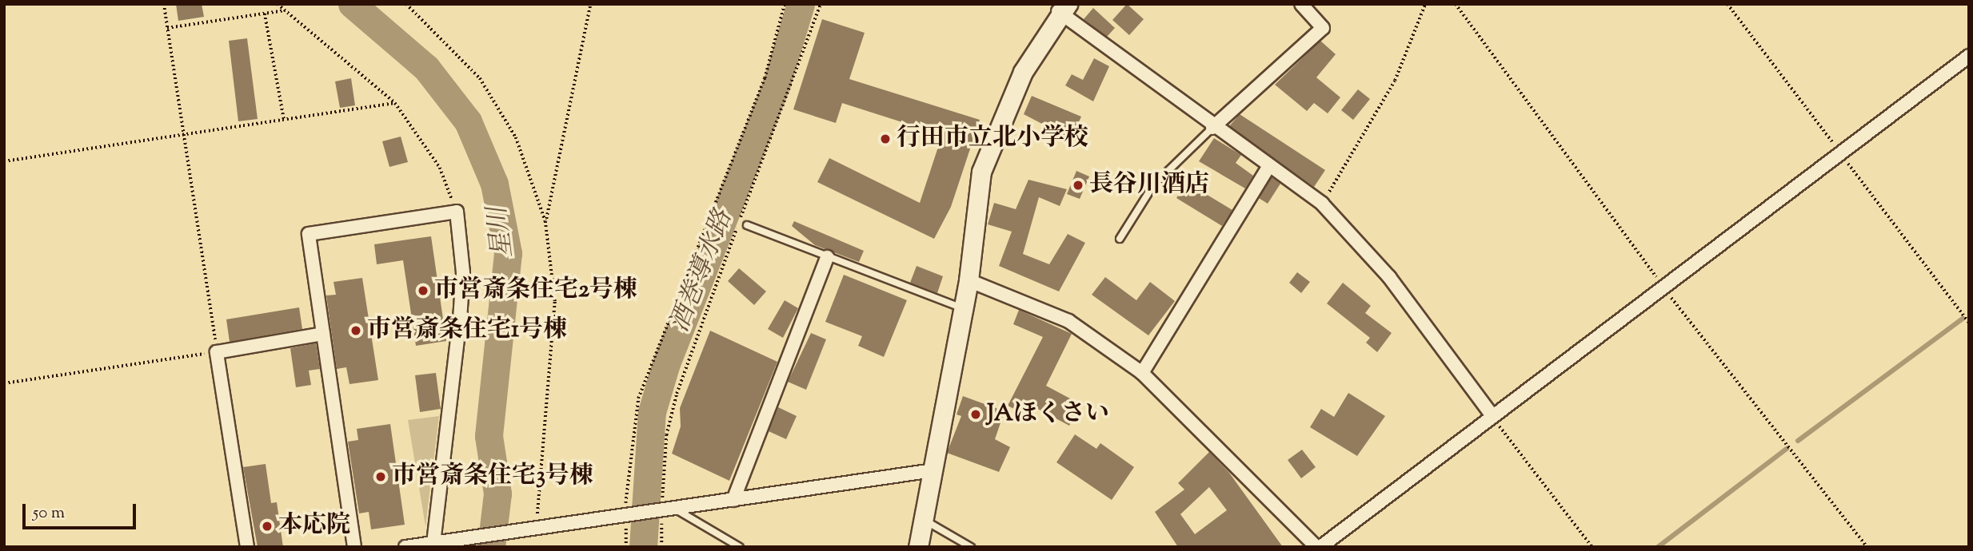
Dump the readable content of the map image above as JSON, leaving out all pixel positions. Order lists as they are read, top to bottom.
{
  "water": ["星川", "酒巻導水路"],
  "places": [
    "行田市立北小学校",
    "長谷川酒店",
    "市営斎条住宅2号棟",
    "市営斎条住宅1号棟",
    "JAほくさい",
    "市営斎条住宅3号棟",
    "本応院"
  ],
  "scale_bar": "50 m"
}
